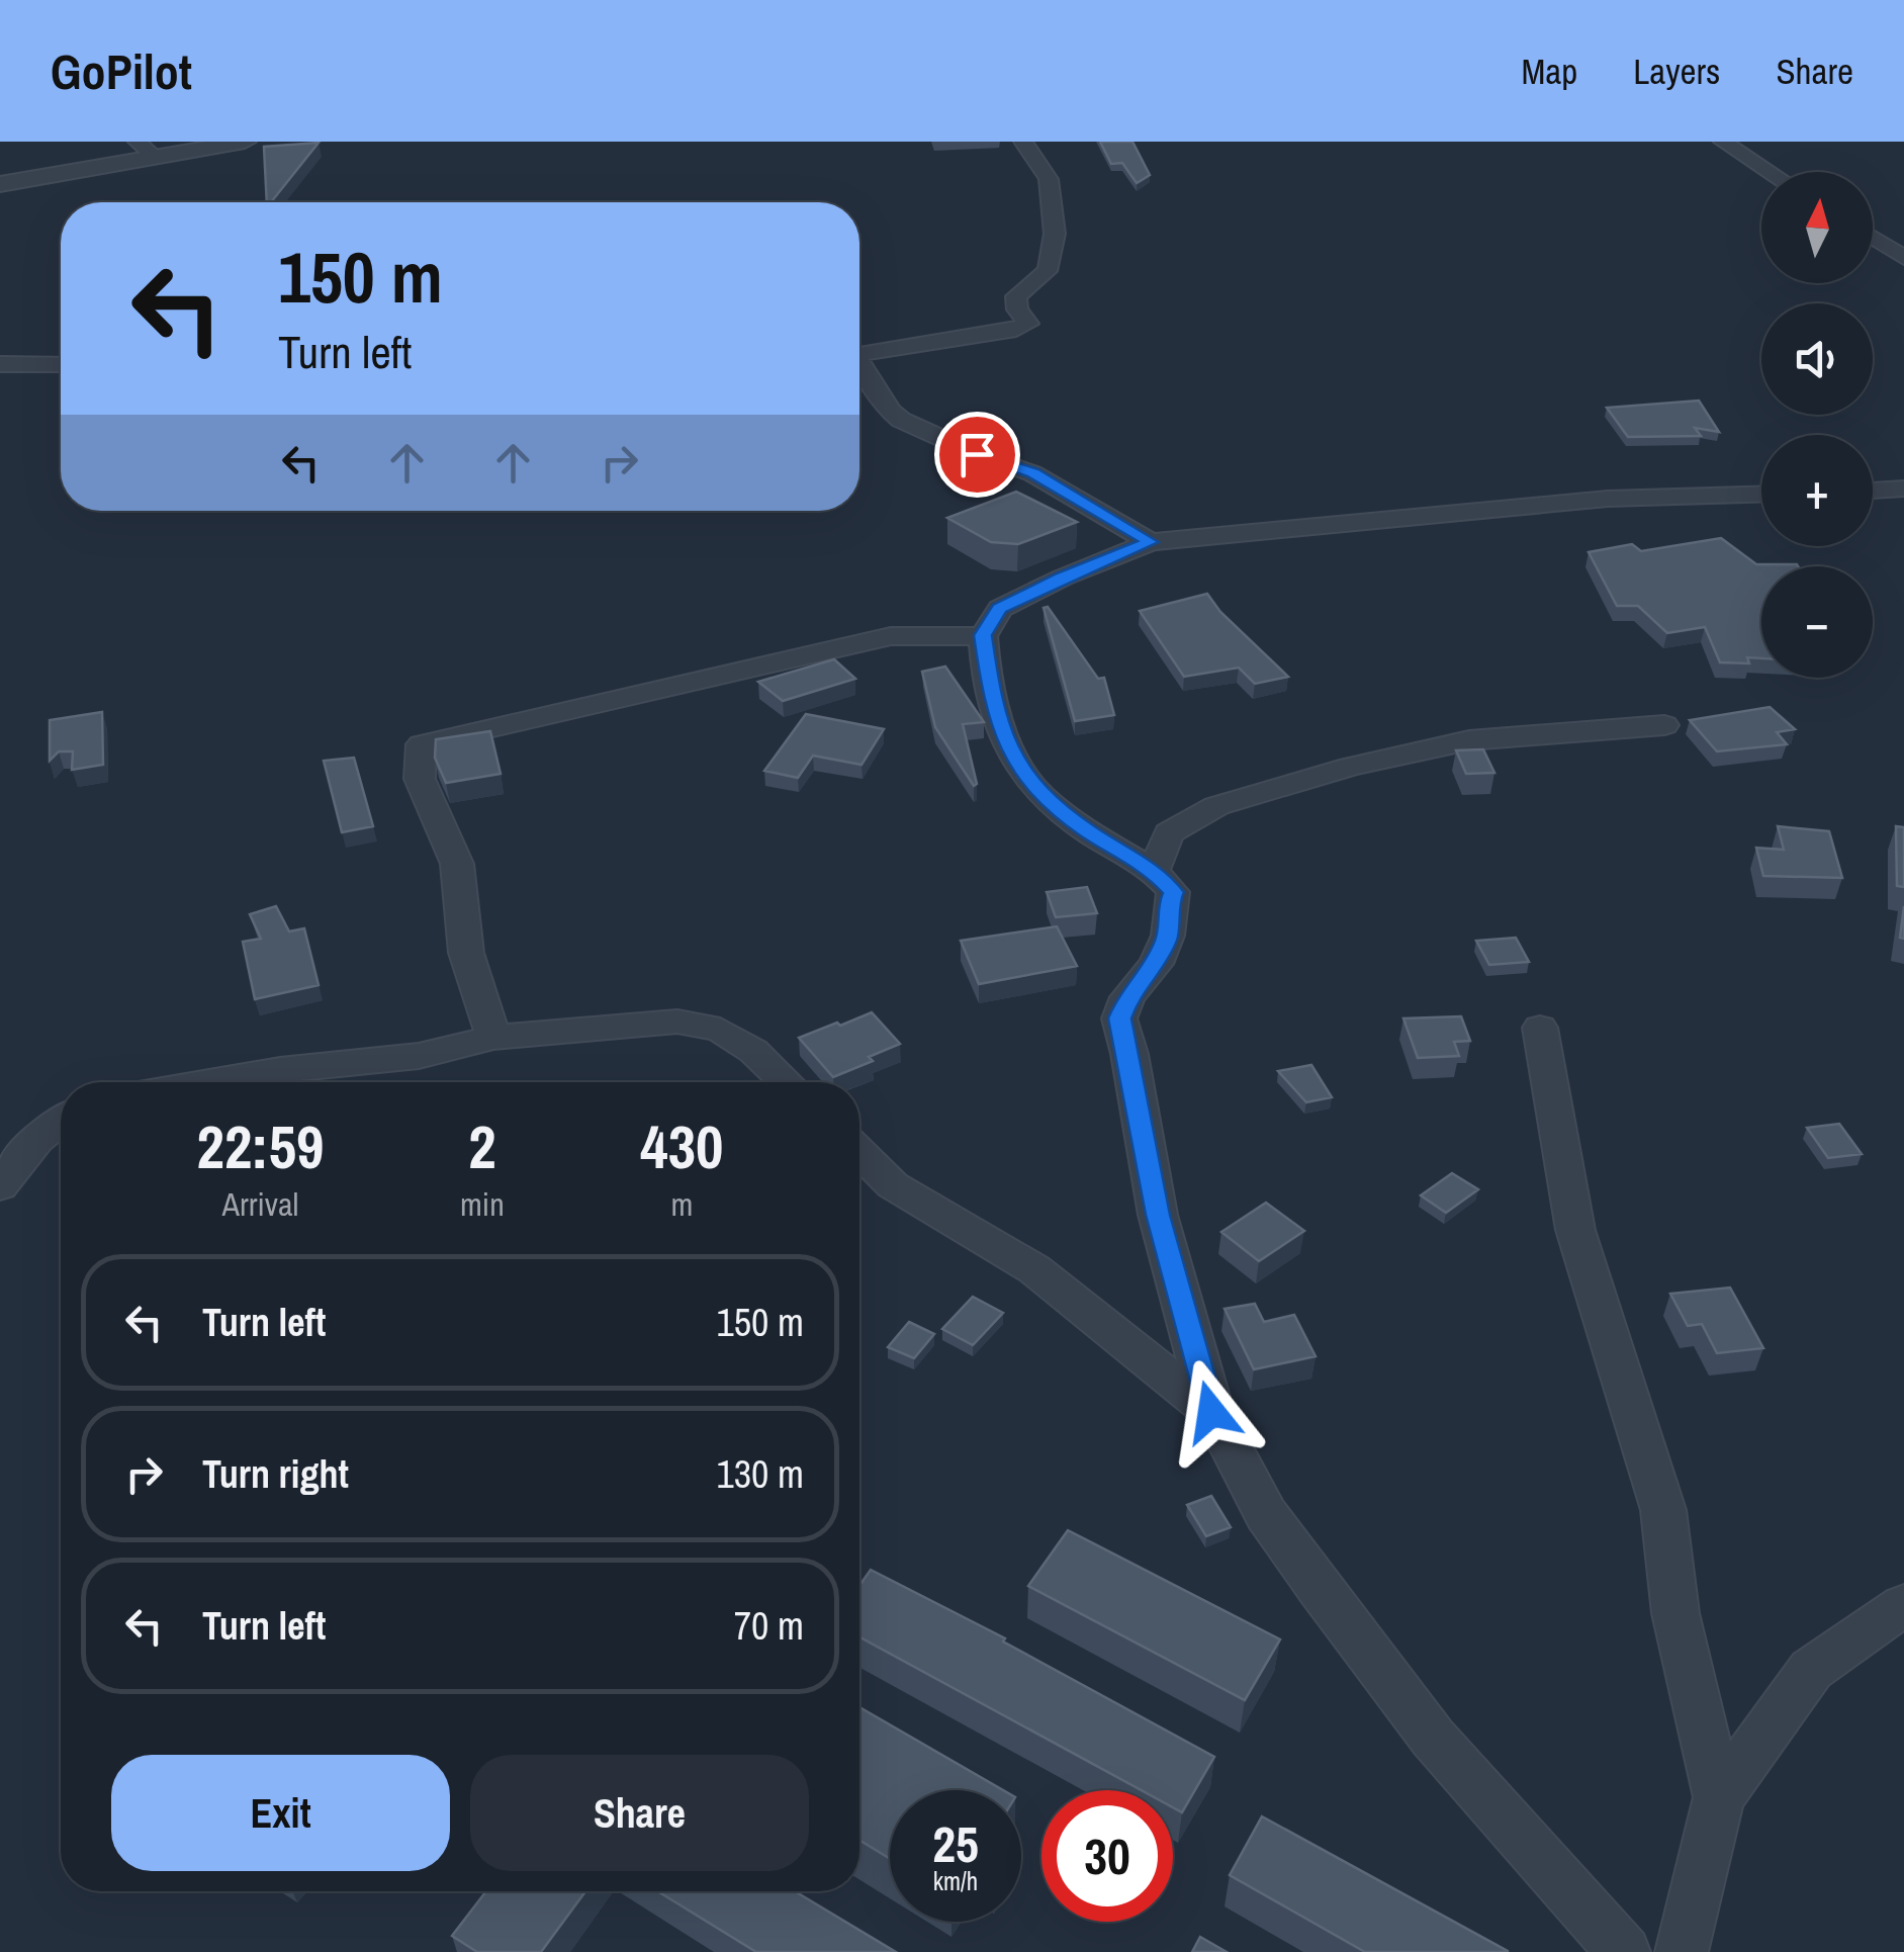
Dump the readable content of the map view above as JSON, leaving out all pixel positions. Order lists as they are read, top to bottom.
{
  "north": "top",
  "page": {
    "header": "GoPilot",
    "nav": ["Map", "Layers", "Share"],
    "map_buttons": ["+", "−"],
    "turn": ["150 m", "Turn left"],
    "eta": [
      "22:59",
      "Arrival",
      "2",
      "min",
      "430",
      "m"
    ],
    "list": [
      {
        "name": "Turn left",
        "value": "150 m"
      },
      {
        "name": "Turn right",
        "value": "130 m"
      },
      {
        "name": "Turn left",
        "value": "70 m"
      }
    ],
    "buttons": ["Exit", "Share"],
    "speed": "25 km/h",
    "limit": "30"
  }
}
